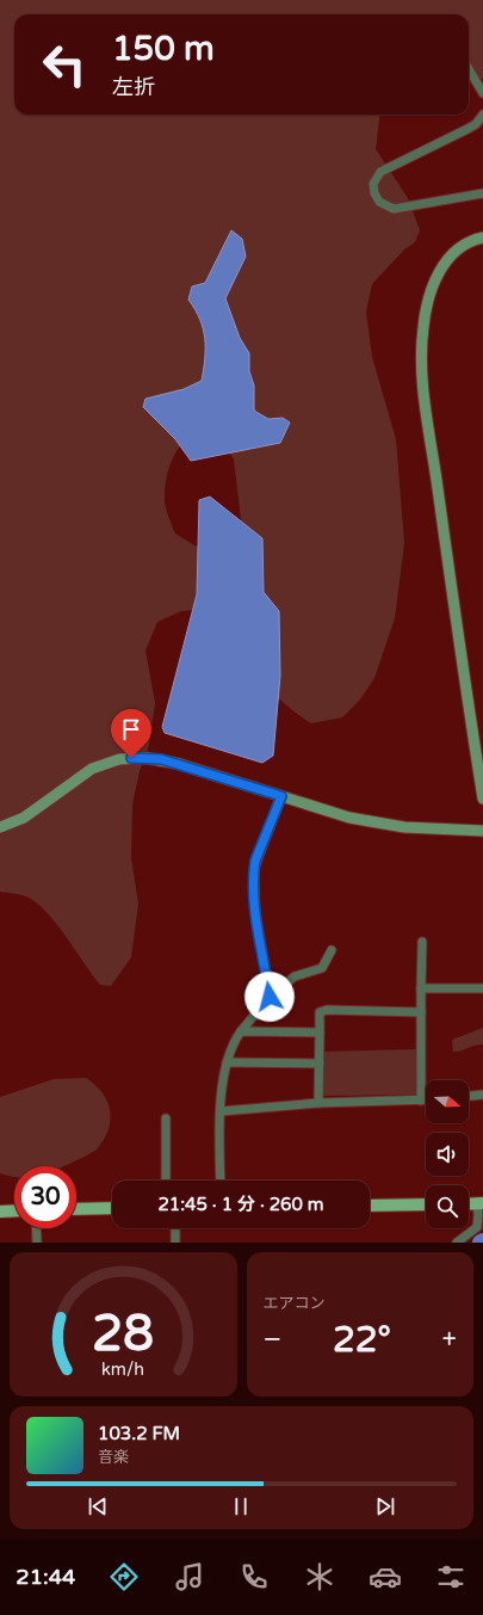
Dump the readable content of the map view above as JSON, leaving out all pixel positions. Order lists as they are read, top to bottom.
{
  "north": "right",
  "page": {
    "turn": ["150 m", "左折"],
    "limit": "30",
    "trip": "21:45 · 1 分 · 260 m",
    "tile": "エアコン",
    "heat": ["−", "22°", "+"],
    "song": ["103.2 FM", "音楽"],
    "tabs": "21:44",
    "gauge": ["28", "km/h"]
  }
}
